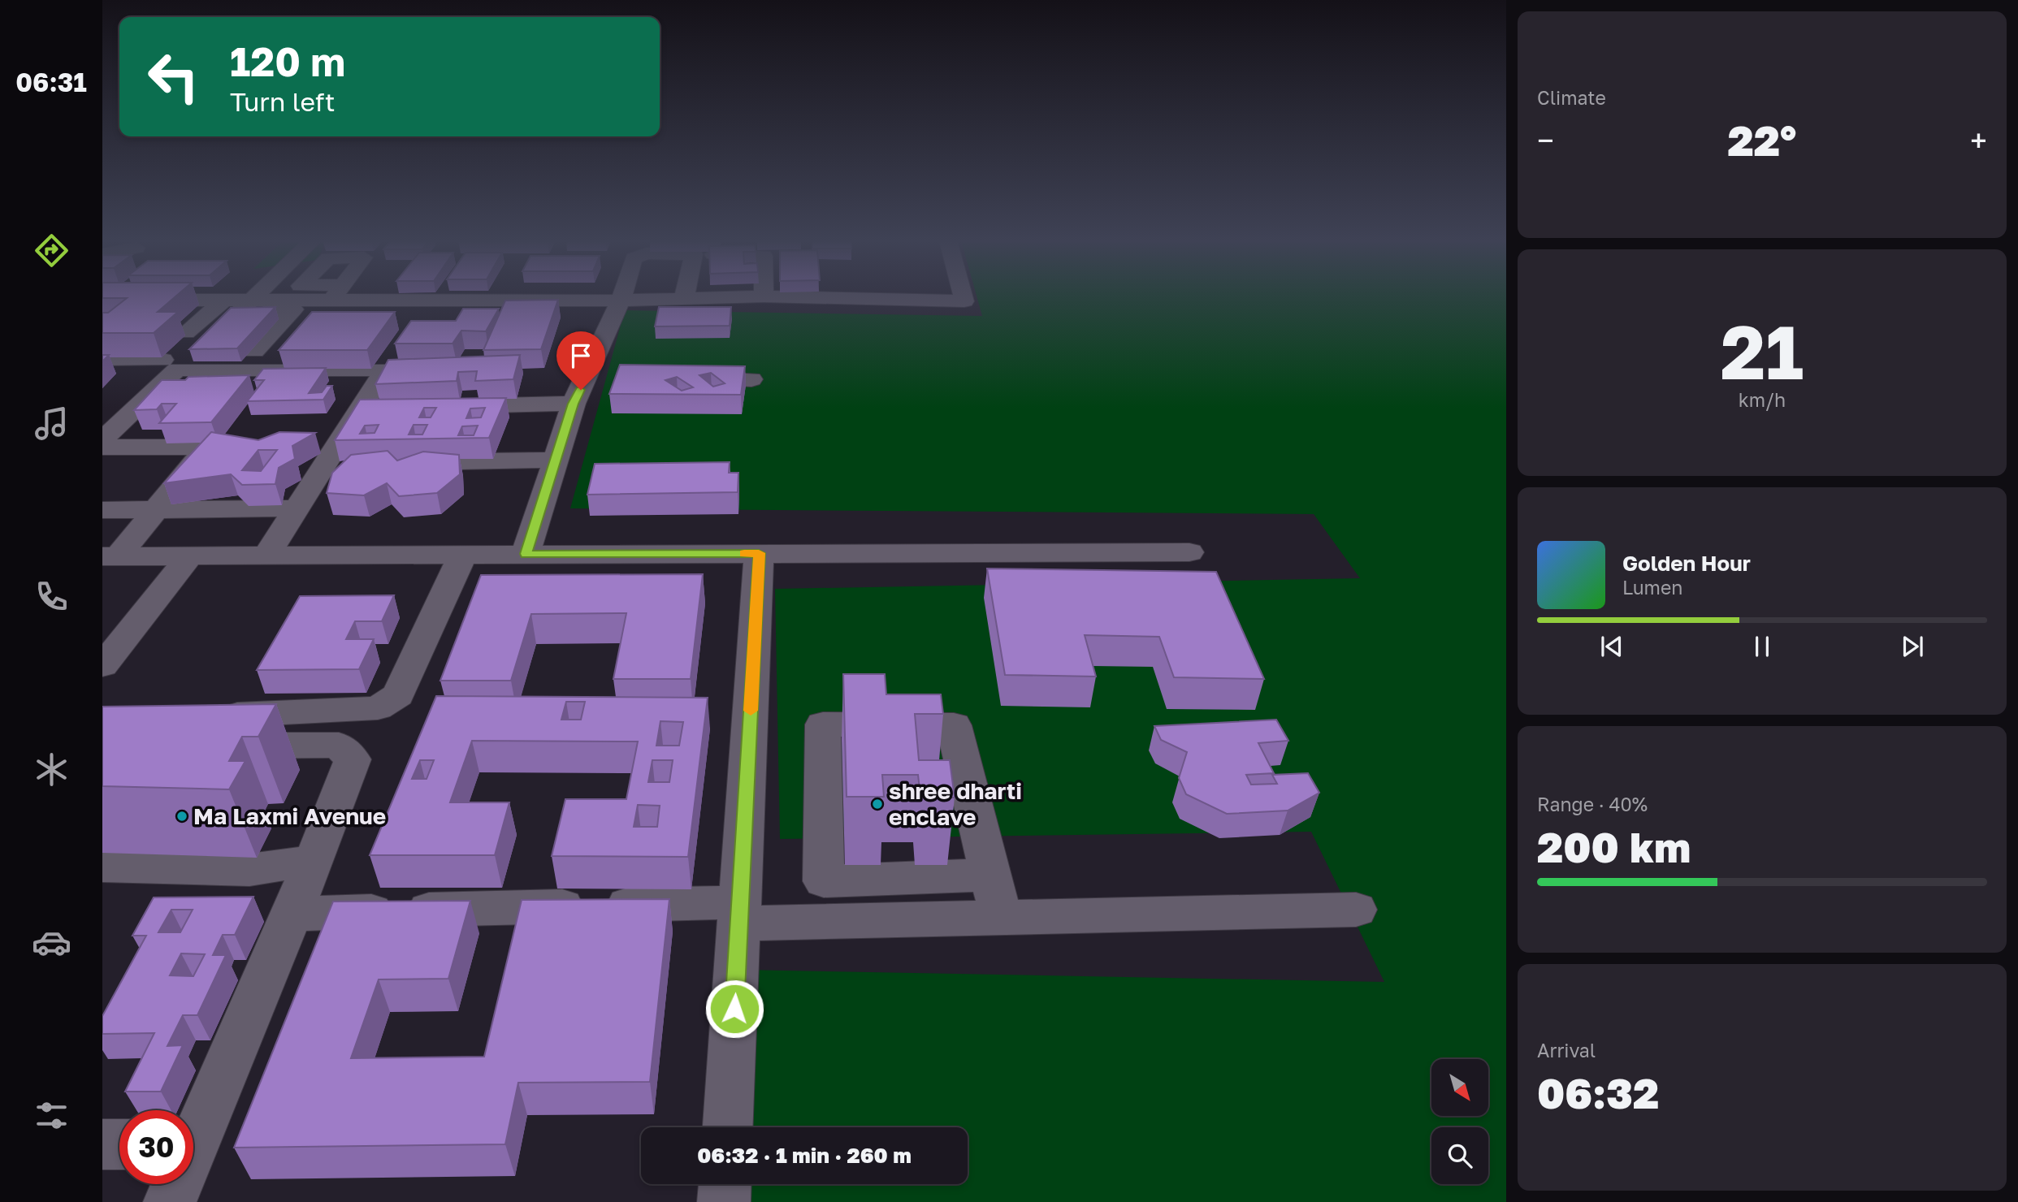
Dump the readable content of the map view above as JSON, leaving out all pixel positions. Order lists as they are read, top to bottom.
{
  "places": ["shree dharti enclave", "Ma Laxmi Avenue"],
  "north": "bottom right",
  "page": {
    "tabs": "06:31",
    "tile": [
      "Climate",
      ["21", "km/h"],
      ["Range · 40%", "200 km"],
      ["Arrival", "06:32"]
    ],
    "turn": ["120 m", "Turn left"],
    "heat": ["−", "22°", "+"],
    "song": ["Golden Hour", "Lumen"],
    "limit": "30",
    "trip": "06:32 · 1 min · 260 m"
  }
}
